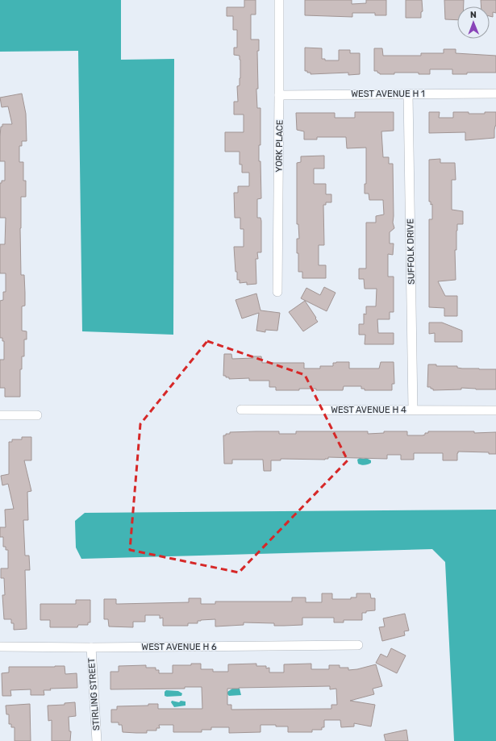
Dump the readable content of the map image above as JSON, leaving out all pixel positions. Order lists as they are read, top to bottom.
{
  "streets": {
    "street": [
      "WEST AVENUE H 1",
      "YORK PLACE",
      "SUFFOLK DRIVE",
      "WEST AVENUE H 4",
      "WEST AVENUE H 6",
      "STIRLING STREET"
    ]
  },
  "crossings": [
    ["WEST AVENUE H 1", "YORK PLACE"],
    ["WEST AVENUE H 1", "SUFFOLK DRIVE"],
    ["SUFFOLK DRIVE", "WEST AVENUE H 4"],
    ["WEST AVENUE H 6", "STIRLING STREET"]
  ],
  "north": "top"
}
